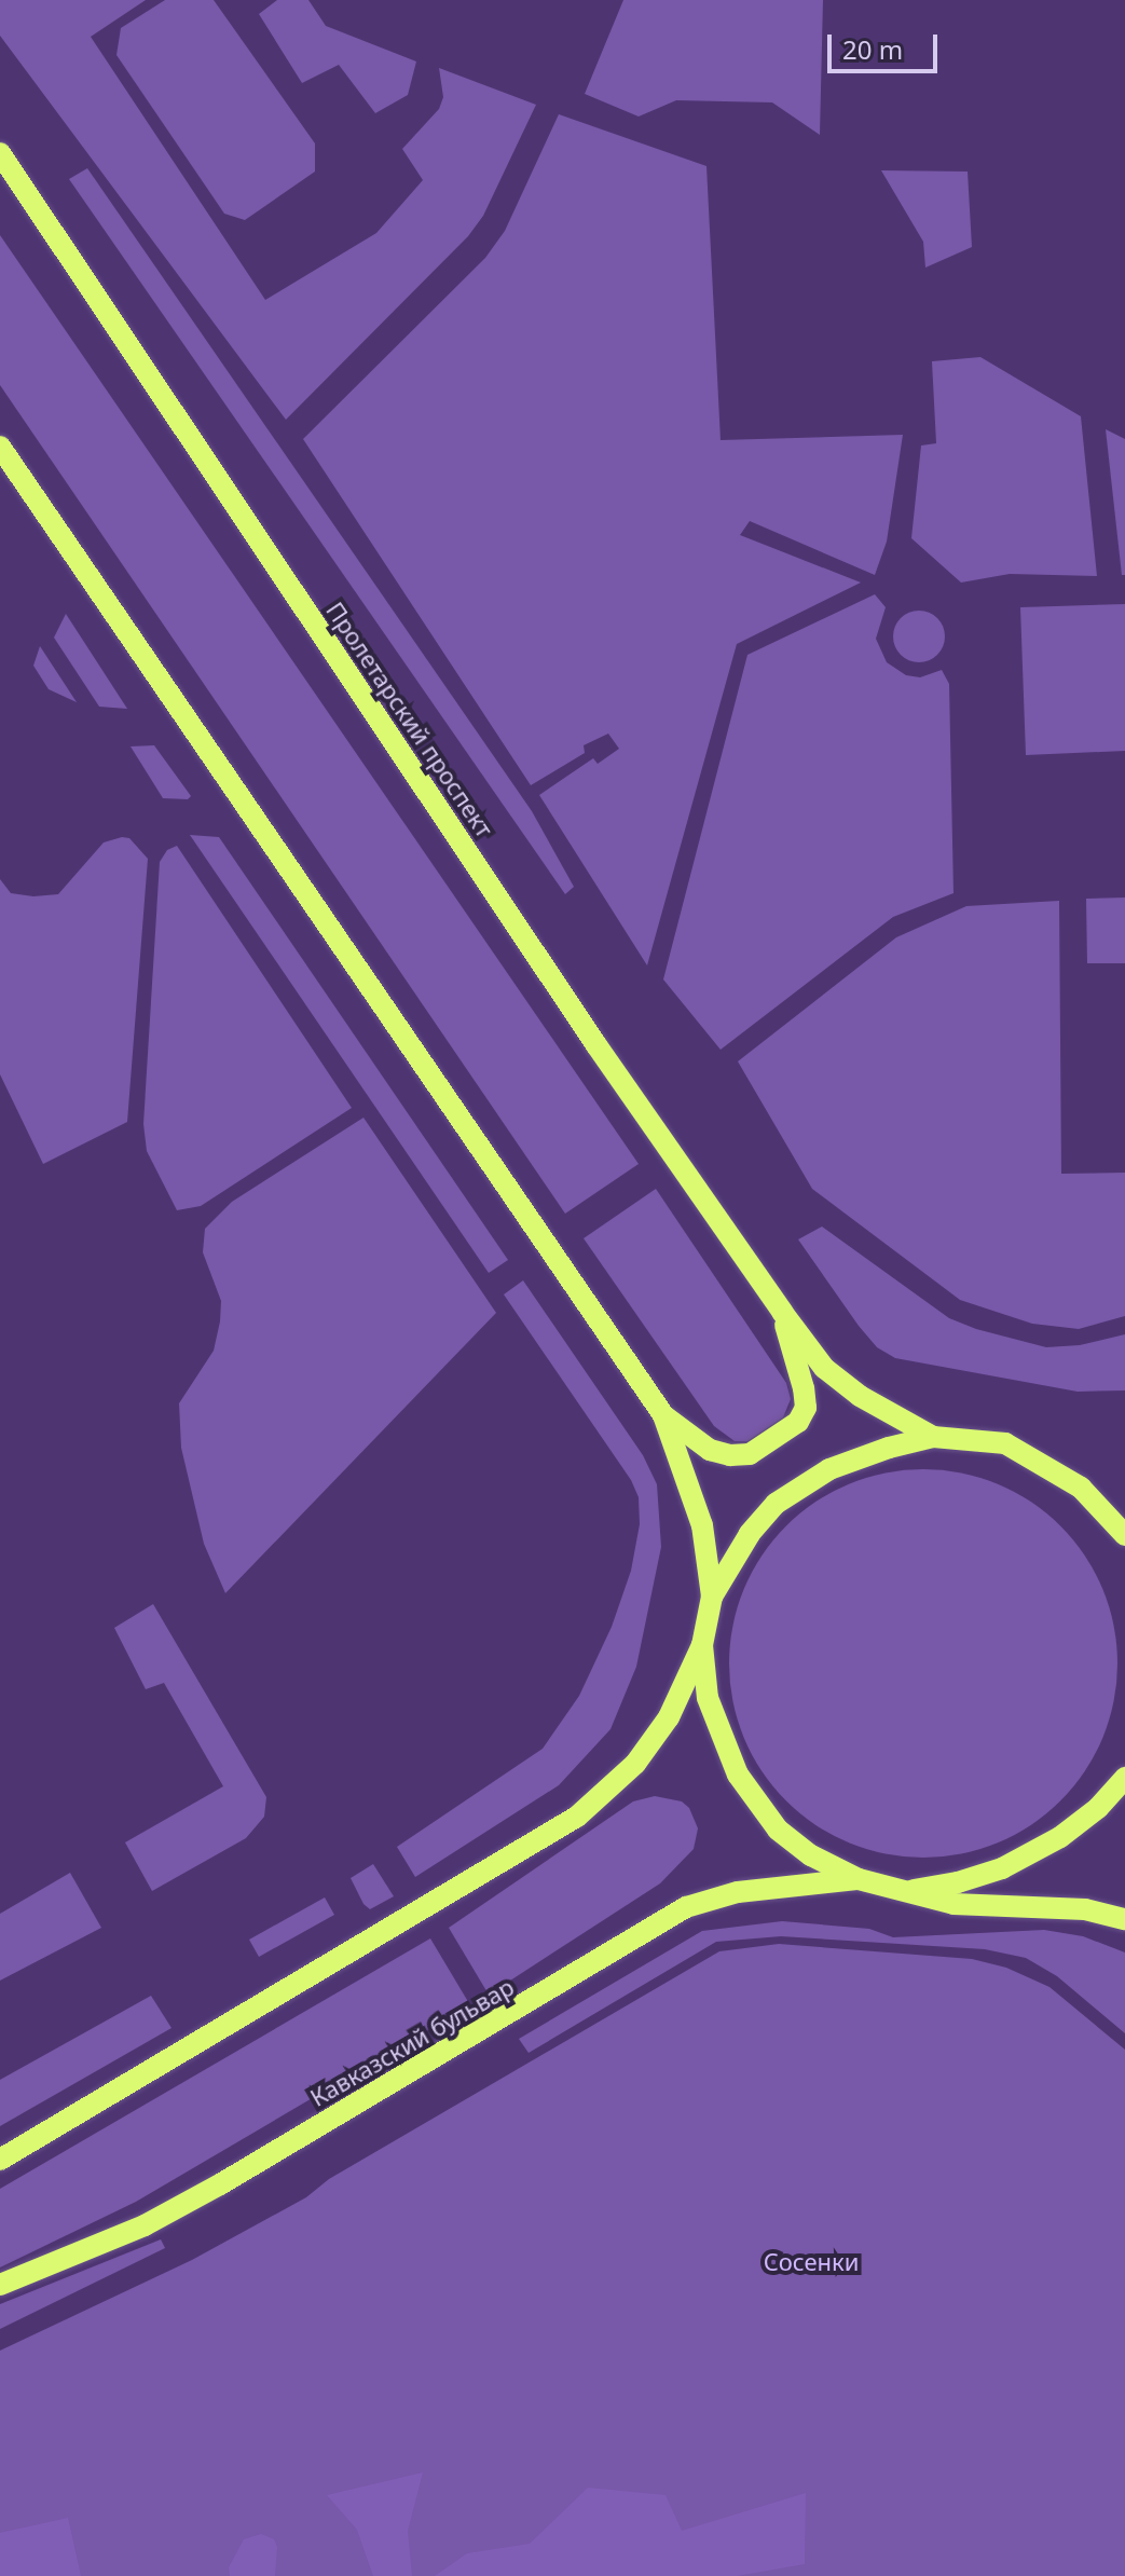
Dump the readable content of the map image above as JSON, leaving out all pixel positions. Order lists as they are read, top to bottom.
{
  "streets": {
    "main road": ["Пролетарский проспект", "Кавказский бульвар"]
  },
  "parks": ["Сосенки"],
  "scale_bar": "20 m"
}
